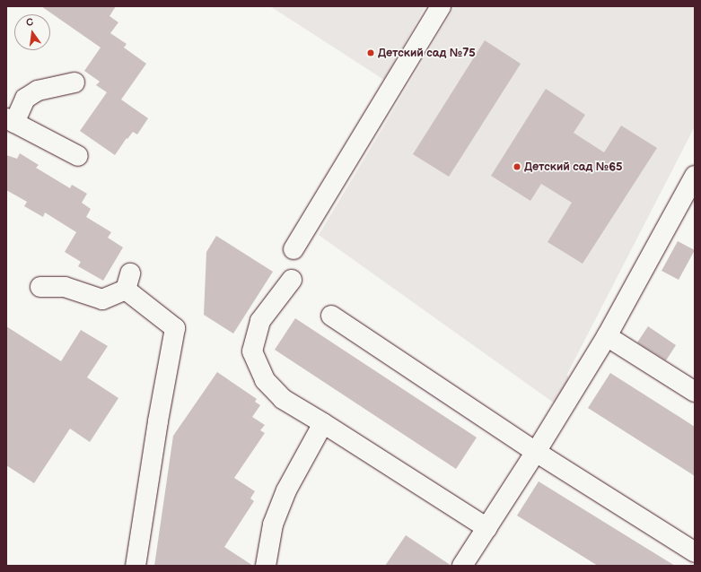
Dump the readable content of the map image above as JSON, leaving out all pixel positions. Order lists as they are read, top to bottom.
{
  "places": ["Детский сад №75", "Детский сад №65"],
  "north": "top"
}
